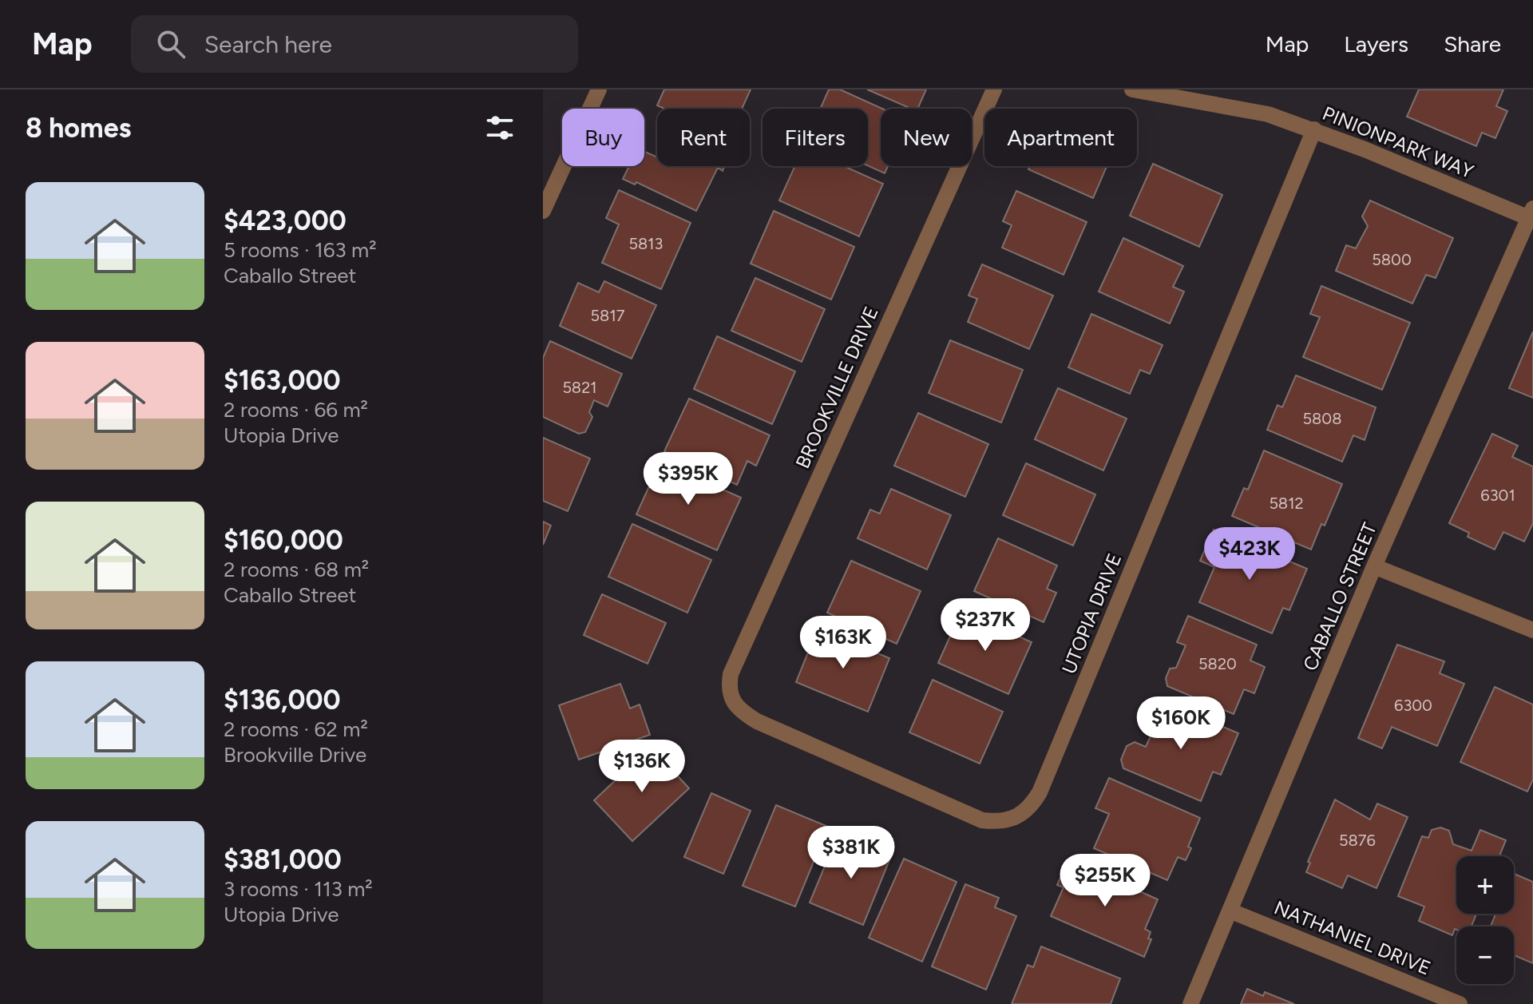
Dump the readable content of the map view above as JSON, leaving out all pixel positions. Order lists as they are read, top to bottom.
{
  "streets": {
    "street": [
      "PINIONPARK WAY",
      "BROOKVILLE DRIVE",
      "CABALLO STREET",
      "UTOPIA DRIVE",
      "NATHANIEL DRIVE"
    ]
  },
  "crossings": [
    ["PINIONPARK WAY", "CABALLO STREET"],
    ["PINIONPARK WAY", "UTOPIA DRIVE"],
    ["BROOKVILLE DRIVE", "UTOPIA DRIVE"],
    ["CABALLO STREET", "NATHANIEL DRIVE"]
  ],
  "house_numbers": [
    "5813",
    "5800",
    "5817",
    "5821",
    "5808",
    "6301",
    "5812",
    "5820",
    "6300",
    "5876"
  ],
  "page": {
    "header": "Map",
    "search": "Search here",
    "nav": ["Map", "Layers", "Share"],
    "heading": "8 homes",
    "chip": [
      "Buy",
      "Rent",
      "Filters",
      "New",
      "Apartment"
    ],
    "list": [
      {
        "name": "$423,000",
        "note": "5 rooms · 163 m² · Caballo Street"
      },
      {
        "name": "$163,000",
        "note": "2 rooms · 66 m² · Utopia Drive"
      },
      {
        "name": "$160,000",
        "note": "2 rooms · 68 m² · Caballo Street"
      },
      {
        "name": "$136,000",
        "note": "2 rooms · 62 m² · Brookville Drive"
      },
      {
        "name": "$381,000",
        "note": "3 rooms · 113 m² · Utopia Drive"
      }
    ],
    "price": [
      "$395K",
      "$423K",
      "$237K",
      "$163K",
      "$160K",
      "$136K",
      "$381K",
      "$255K"
    ],
    "map_buttons": ["+", "−"]
  }
}
